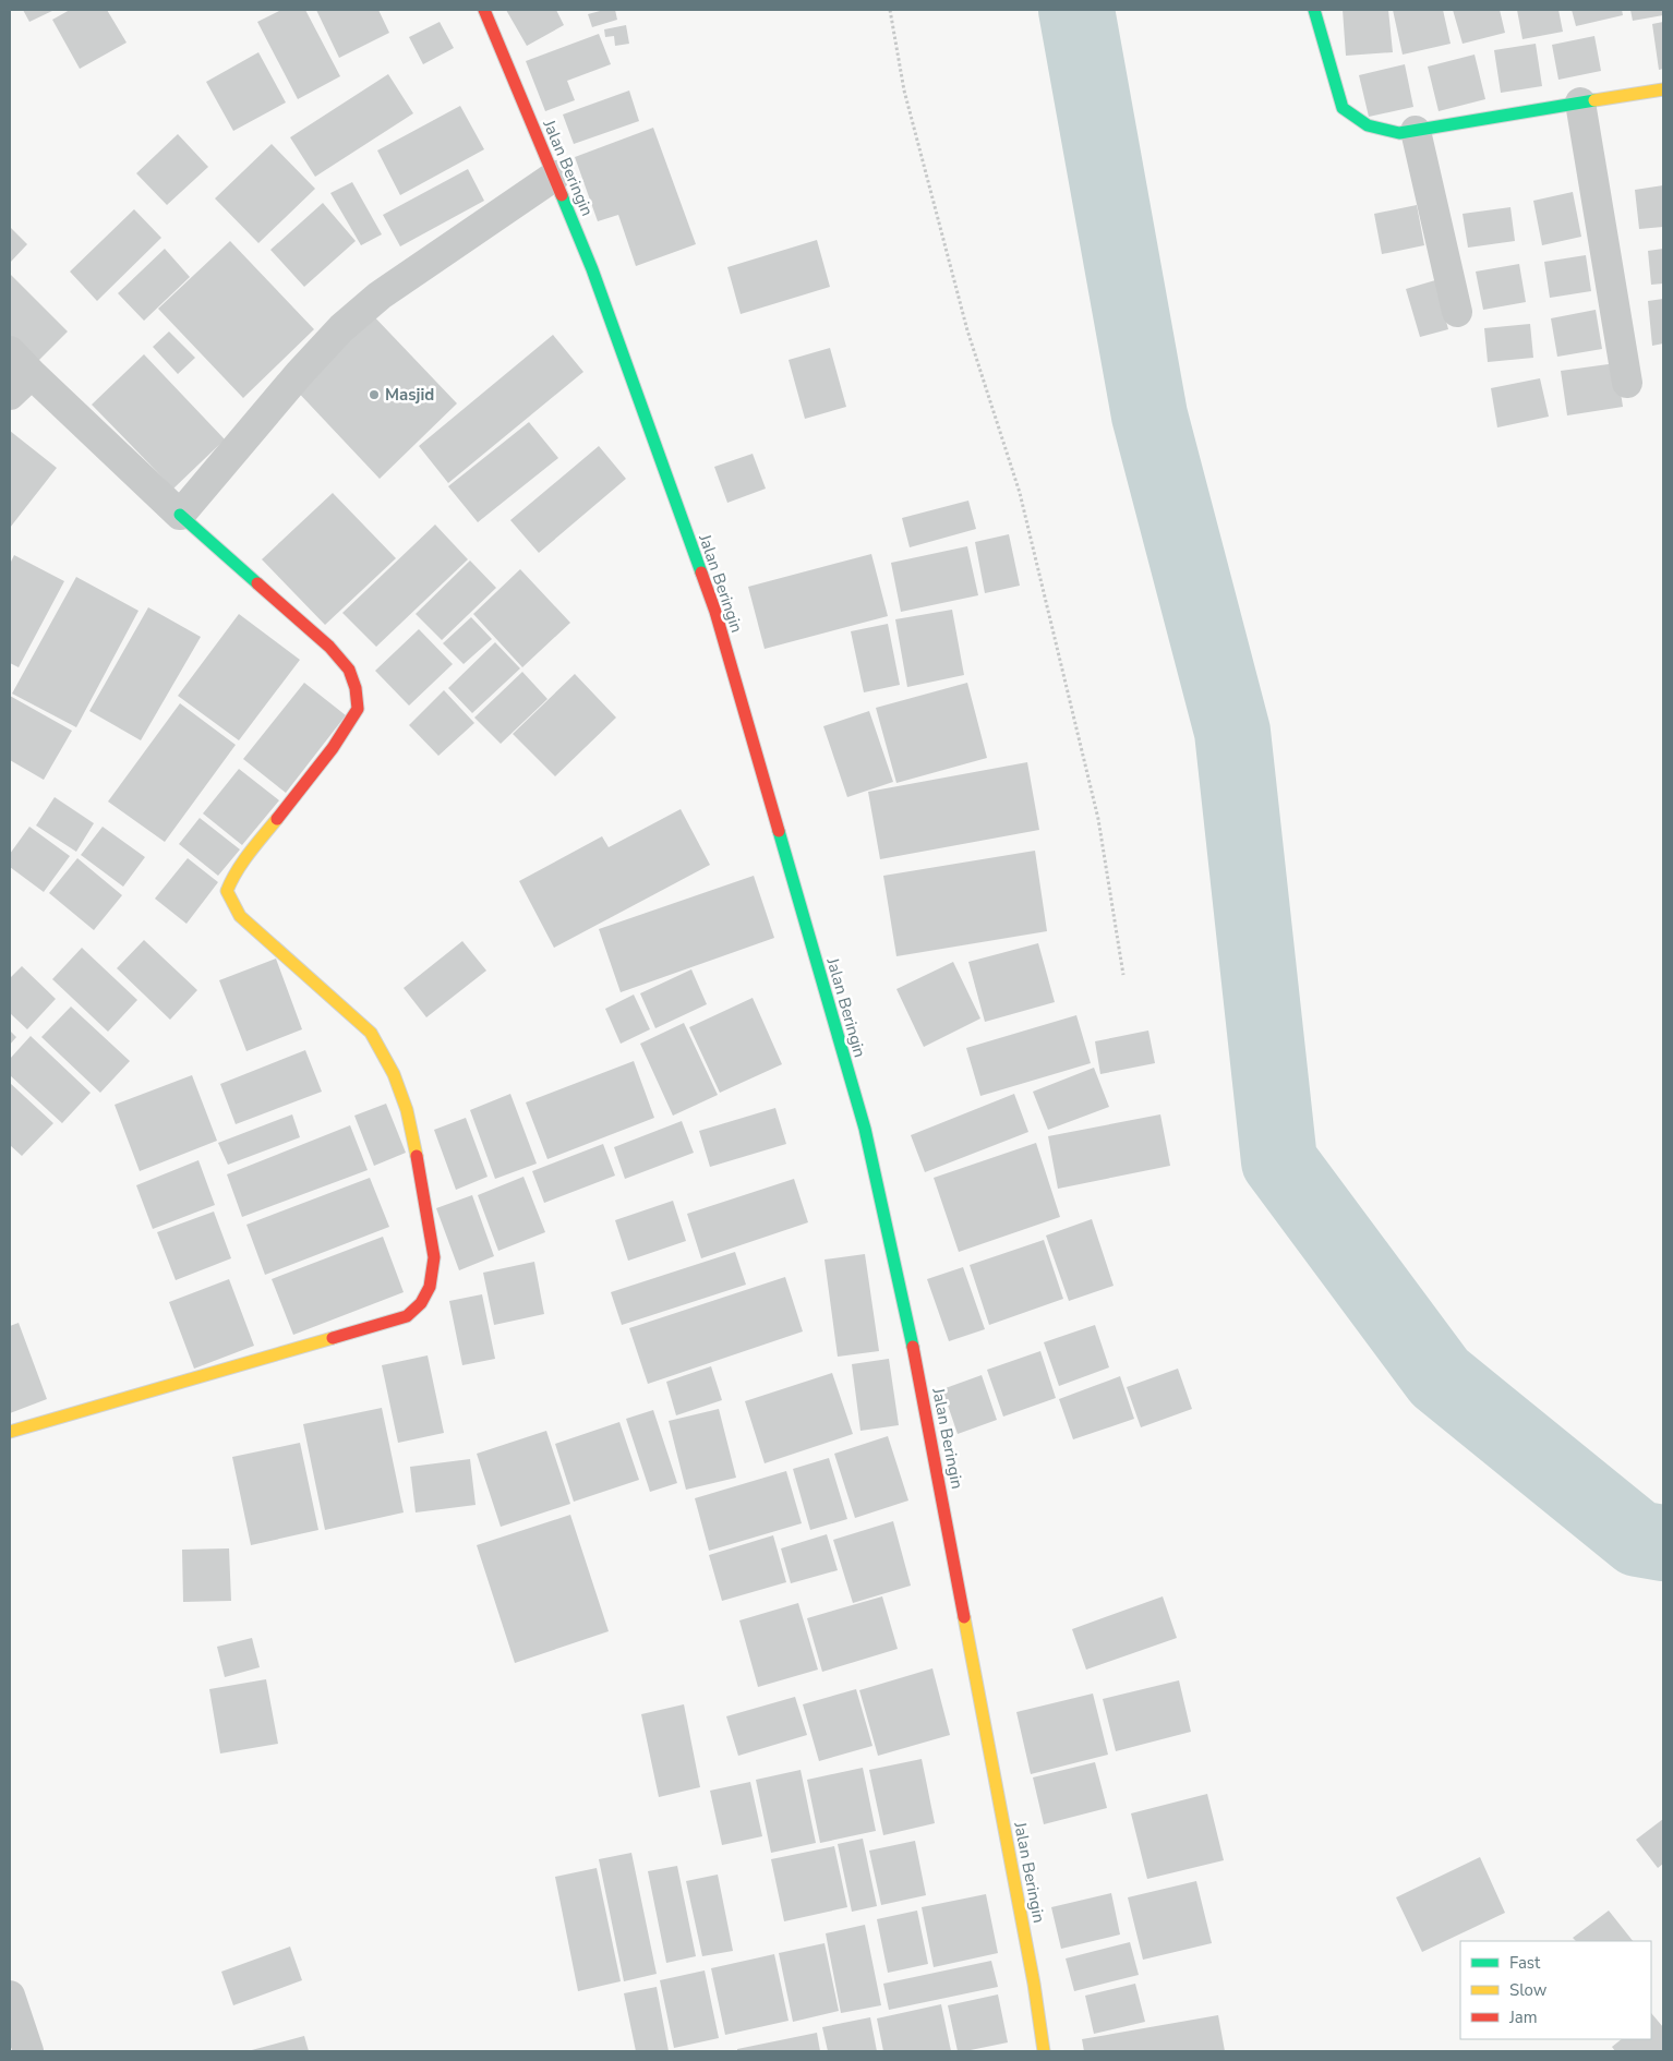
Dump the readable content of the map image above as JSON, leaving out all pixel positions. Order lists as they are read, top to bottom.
{
  "streets": {
    "street": ["Jalan Beringin"]
  },
  "places": ["Masjid"],
  "legend": ["Fast", "Slow", "Jam"]
}
